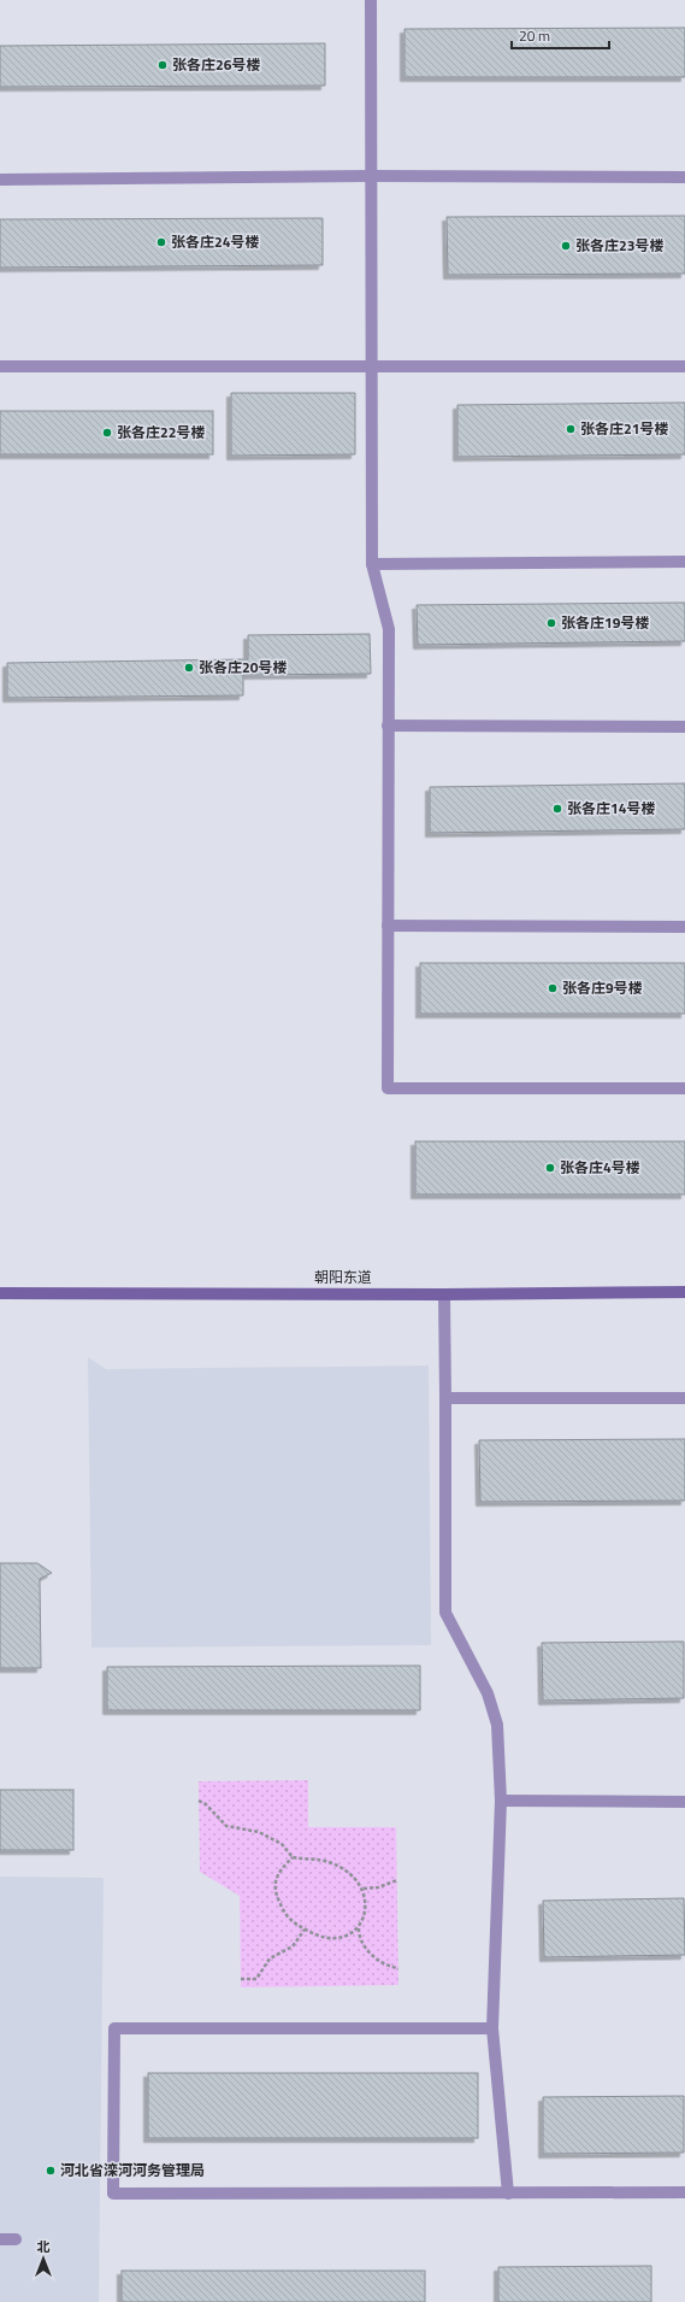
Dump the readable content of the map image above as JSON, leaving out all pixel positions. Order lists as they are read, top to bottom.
{
  "streets": {
    "main road": ["朝阳东道"]
  },
  "places": [
    "张各庄26号楼",
    "张各庄24号楼",
    "张各庄23号楼",
    "张各庄21号楼",
    "张各庄22号楼",
    "张各庄19号楼",
    "张各庄20号楼",
    "张各庄14号楼",
    "张各庄9号楼",
    "张各庄4号楼",
    "河北省滦河河务管理局"
  ],
  "scale_bar": "20 m",
  "north": "top"
}
